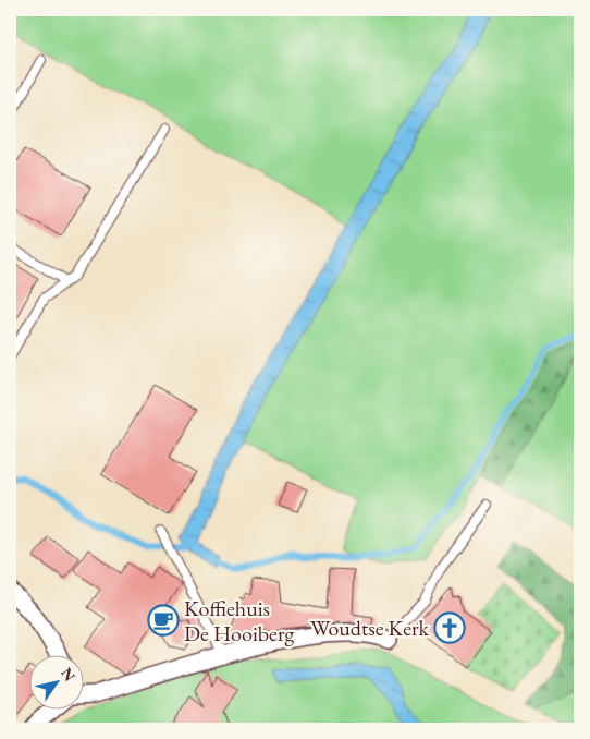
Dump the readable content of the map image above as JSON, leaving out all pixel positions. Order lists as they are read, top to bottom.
{
  "places": {
    "cafe": ["Koffiehuis De Hooiberg"],
    "church": ["Woudtse Kerk"]
  },
  "north": "top right"
}
